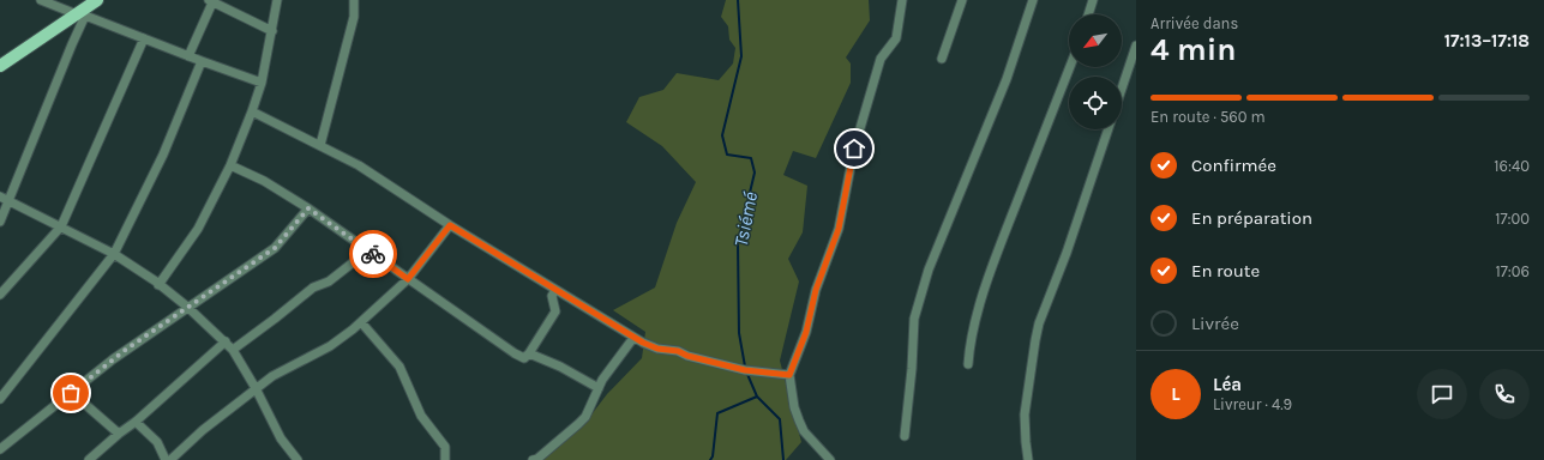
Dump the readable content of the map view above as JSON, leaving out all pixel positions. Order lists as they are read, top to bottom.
{
  "water": ["Tsiémé"],
  "north": "bottom left",
  "page": {
    "heading": ["4 min", "Arrivée dans", "17:13–17:18"],
    "panel": ["Léa", "Livreur · 4.9"],
    "bar": "En route · 560 m",
    "list": [
      ["Confirmée", "16:40"],
      ["En préparation", "17:00"],
      ["En route", "17:06"],
      "Livrée"
    ],
    "round": "L"
  }
}
